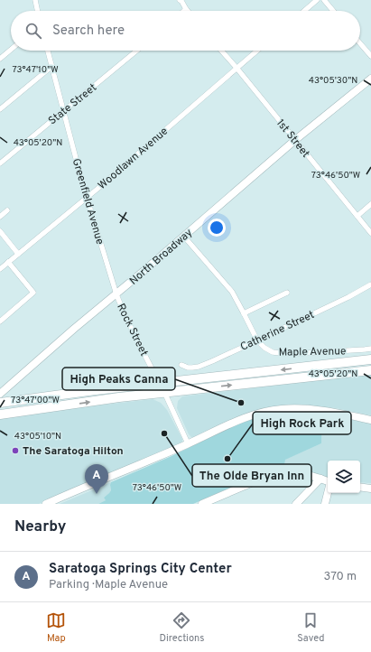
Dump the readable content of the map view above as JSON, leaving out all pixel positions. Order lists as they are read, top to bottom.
{
  "streets": {
    "street": [
      "State Street",
      "1st Street",
      "Woodlawn Avenue",
      "Greenfield Avenue",
      "North Broadway",
      "Rock Street",
      "Catherine Street",
      "Maple Avenue"
    ]
  },
  "crossings": [
    ["State Street", "Greenfield Avenue"],
    ["1st Street", "Woodlawn Avenue"],
    ["1st Street", "North Broadway"],
    ["Woodlawn Avenue", "Greenfield Avenue"],
    ["Greenfield Avenue", "North Broadway"],
    ["Greenfield Avenue", "Rock Street"],
    ["North Broadway", "Rock Street"],
    ["Catherine Street", "Maple Avenue"]
  ],
  "places": [
    "High Peaks Canna",
    "The Olde Bryan Inn",
    "The Saratoga Hilton",
    "High Rock Park"
  ],
  "page": {
    "search": "Search here",
    "pins": "A",
    "heading": "Nearby",
    "list": [
      {
        "mark": "A",
        "name": "Saratoga Springs City Center",
        "note": "Parking · Maple Avenue",
        "value": "370 m"
      }
    ],
    "nav": ["Map", "Directions", "Saved"]
  },
  "coordinates": [
    "73°47'10\"W",
    "43°05'30\"N",
    "43°05'20\"N",
    "73°46'50\"W",
    "73°47'00\"W",
    "43°05'10\"N"
  ]
}
